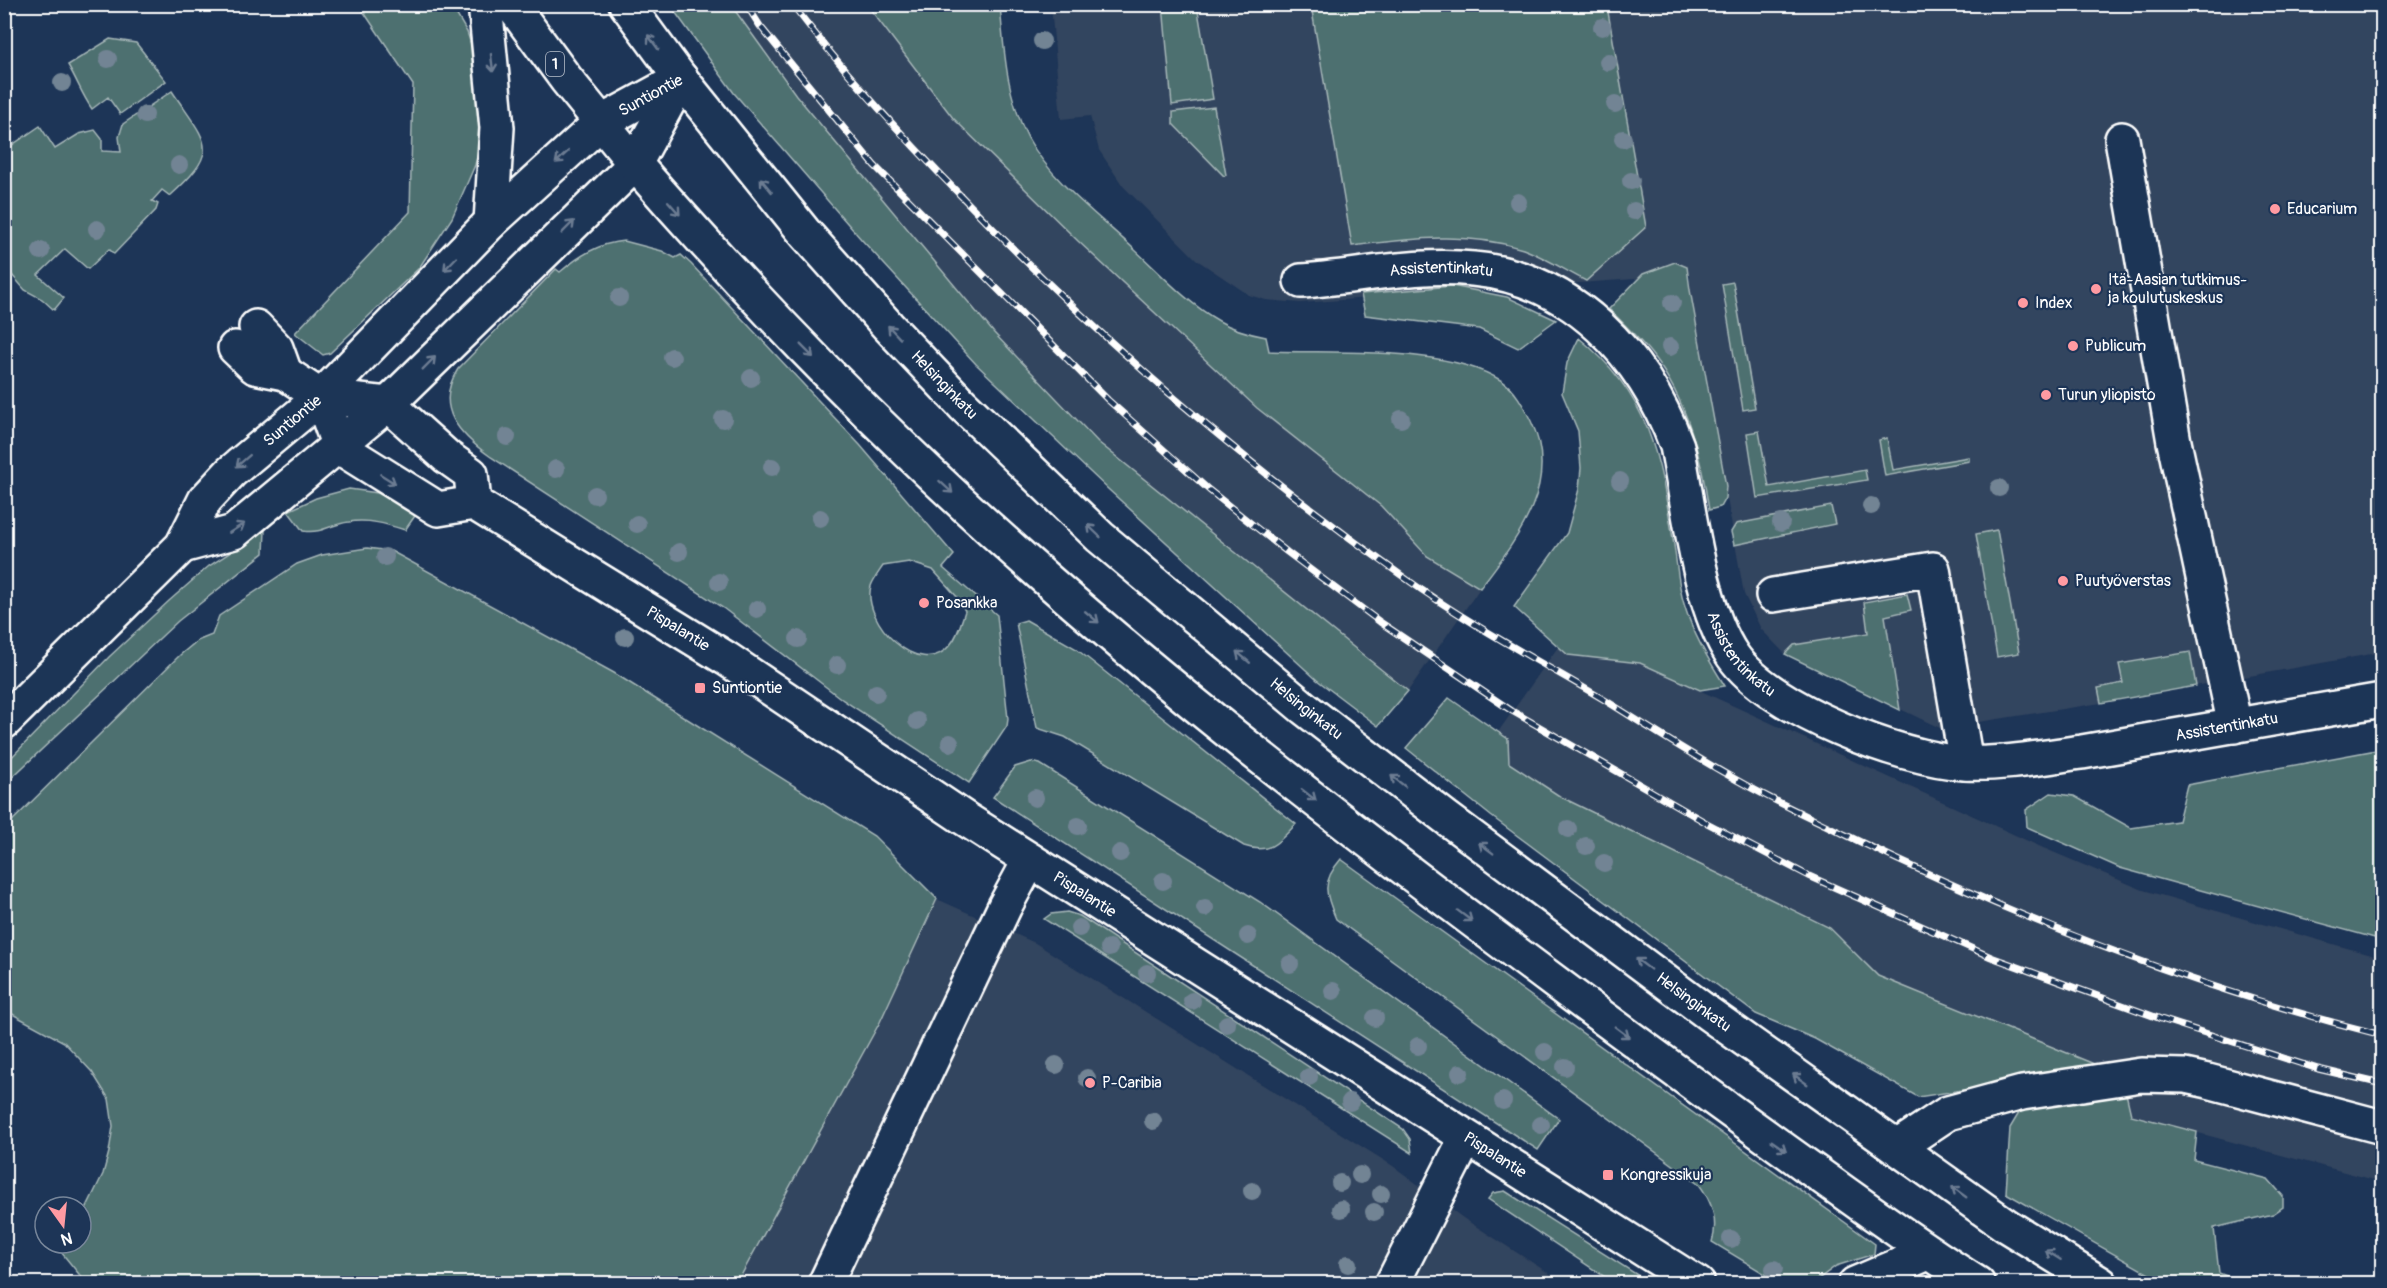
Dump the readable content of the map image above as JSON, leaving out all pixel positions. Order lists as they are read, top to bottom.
{
  "streets": {
    "main road": [
      "1",
      "Suntiontie",
      "Assistentinkatu",
      "Helsinginkatu",
      "Pispalantie"
    ]
  },
  "crossings": [
    ["1", "Suntiontie"],
    ["Suntiontie", "Helsinginkatu"]
  ],
  "places": {
    "other": [
      "Educarium",
      "Itä-Aasian tutkimus- ja koulutuskeskus",
      "Index",
      "Publicum",
      "Turun yliopisto",
      "Puutyöverstas",
      "Posankka",
      "P-Caribia"
    ],
    "transit": ["Suntiontie", "Kongressikuja"]
  },
  "north": "bottom"
}
